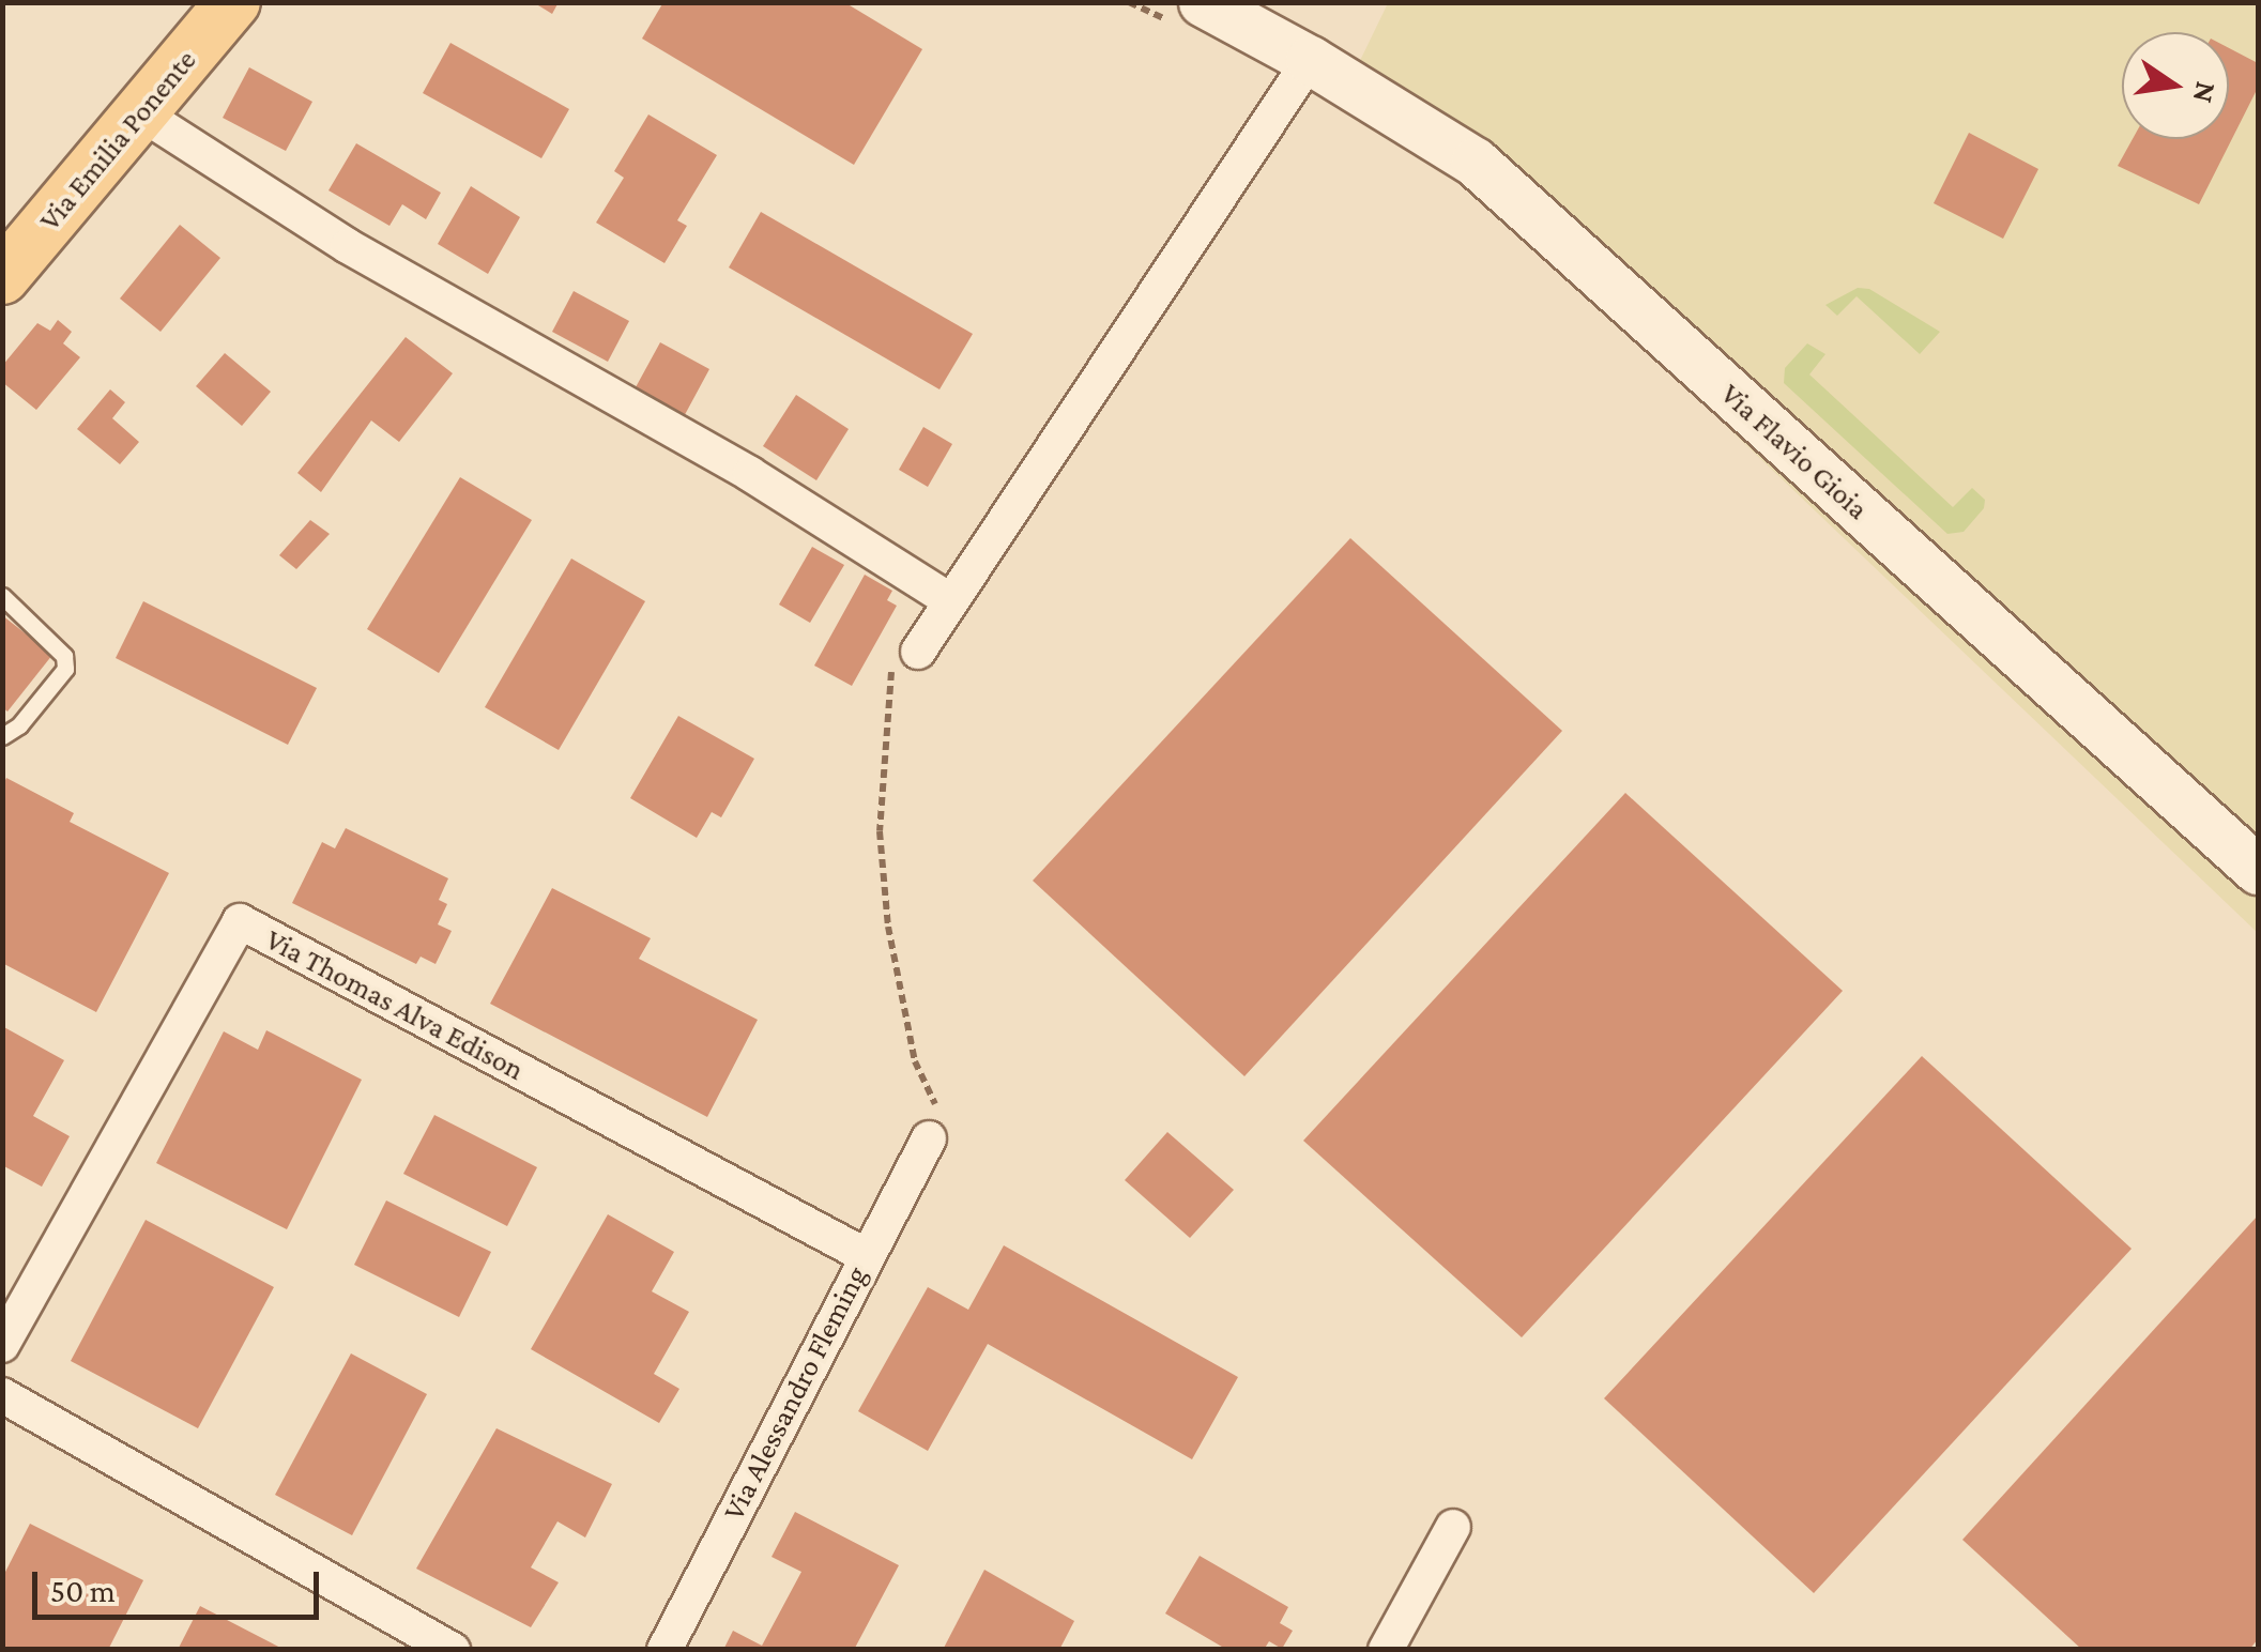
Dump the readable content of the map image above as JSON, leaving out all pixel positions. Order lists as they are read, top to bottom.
{
  "streets": {
    "main road": ["Via Emilia Ponente", "Via Flavio Gioia"],
    "street": ["Via Thomas Alva Edison", "Via Alessandro Fleming"]
  },
  "crossings": [
    ["Via Thomas Alva Edison", "Via Alessandro Fleming"]
  ],
  "scale_bar": "50 m",
  "north": "right"
}
